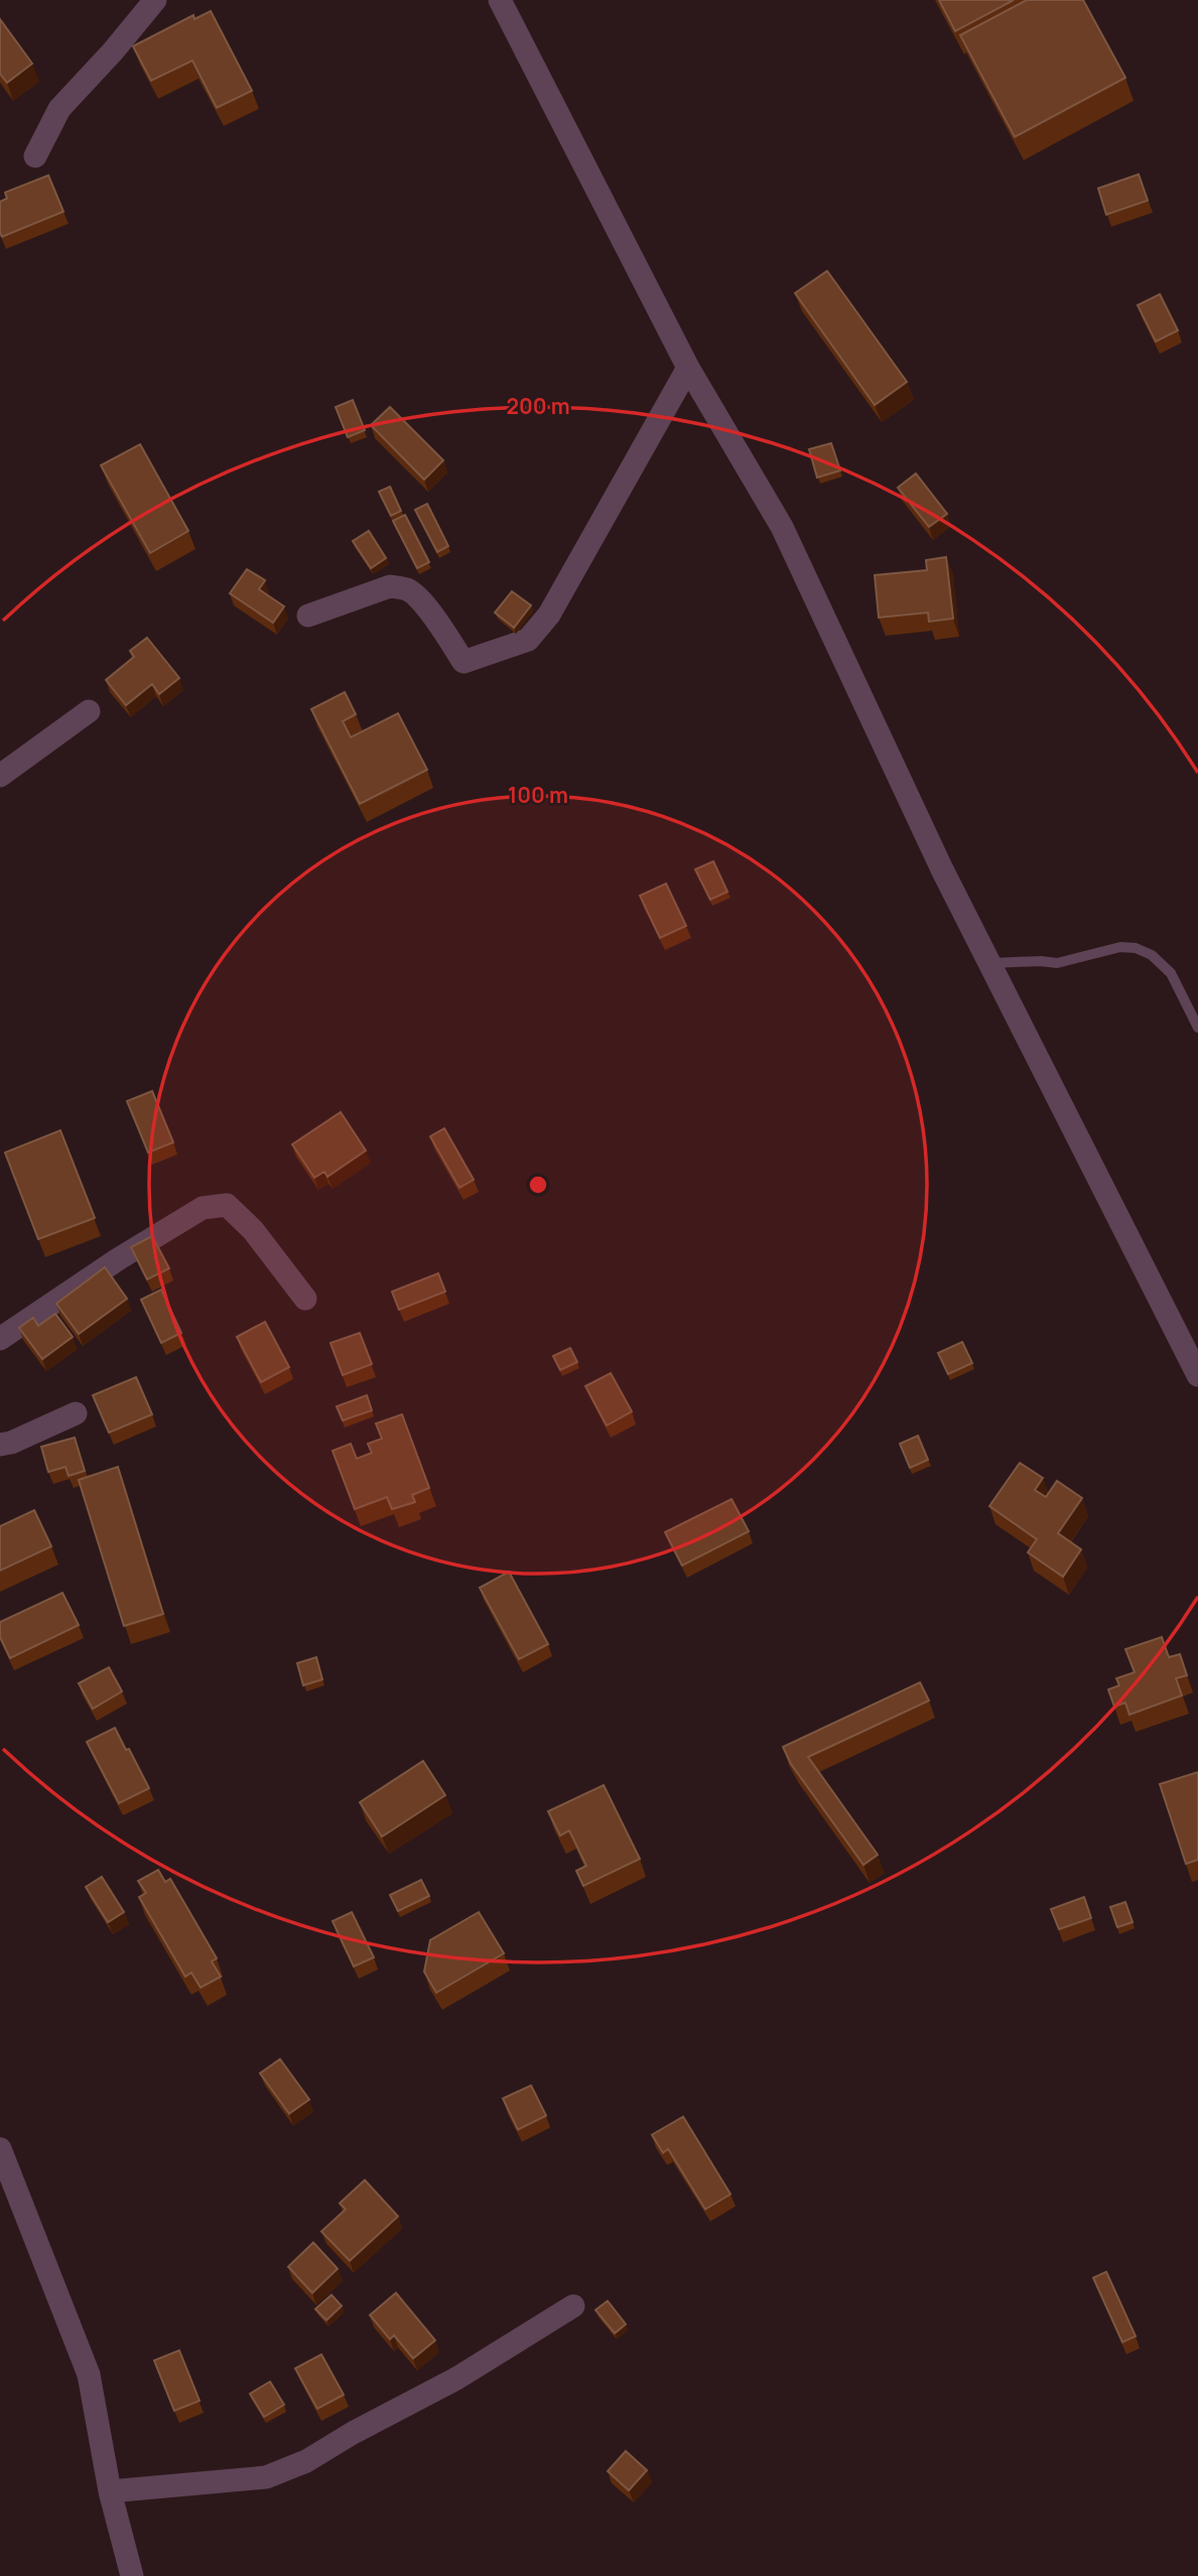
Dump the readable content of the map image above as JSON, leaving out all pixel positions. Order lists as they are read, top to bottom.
{
  "rings": ["200 m", "100 m"]
}
